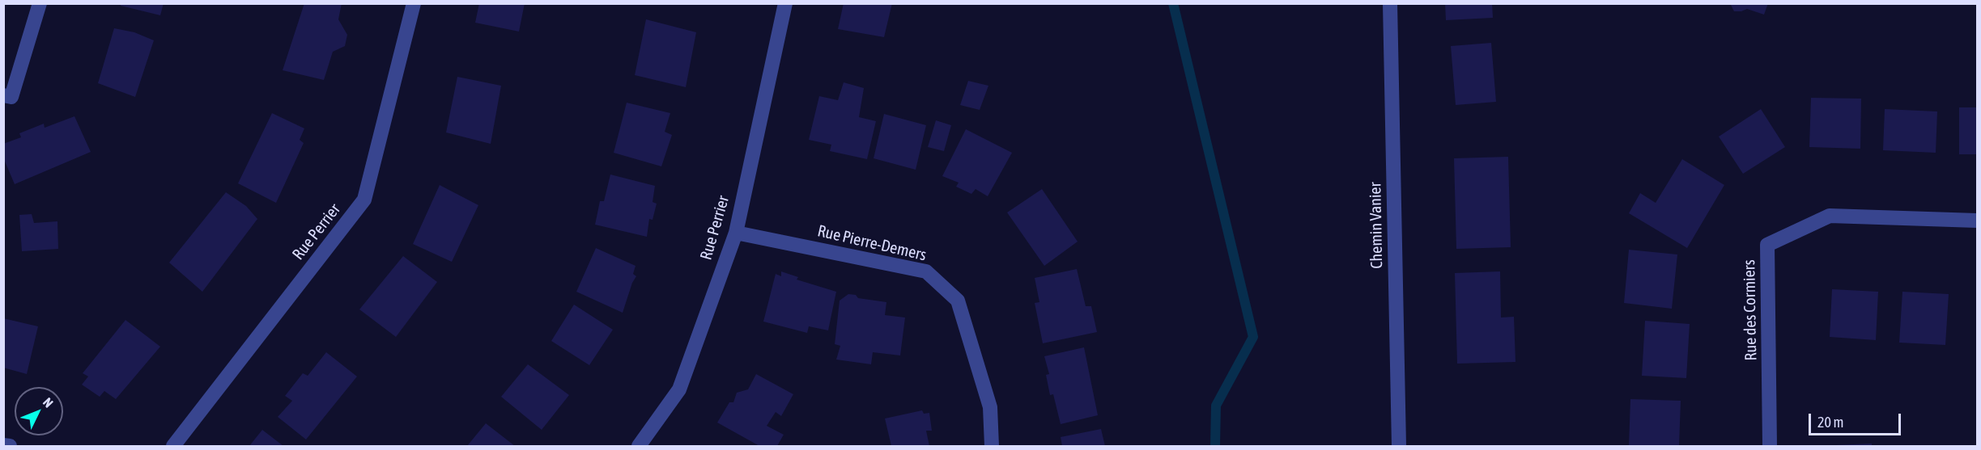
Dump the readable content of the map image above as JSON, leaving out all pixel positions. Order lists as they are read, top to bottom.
{
  "streets": {
    "street": [
      "Chemin Vanier",
      "Rue Perrier",
      "Rue Pierre-Demers",
      "Rue des Cormiers"
    ]
  },
  "crossings": [
    ["Rue Perrier", "Rue Pierre-Demers"]
  ],
  "scale_bar": "20 m",
  "north": "top right"
}
